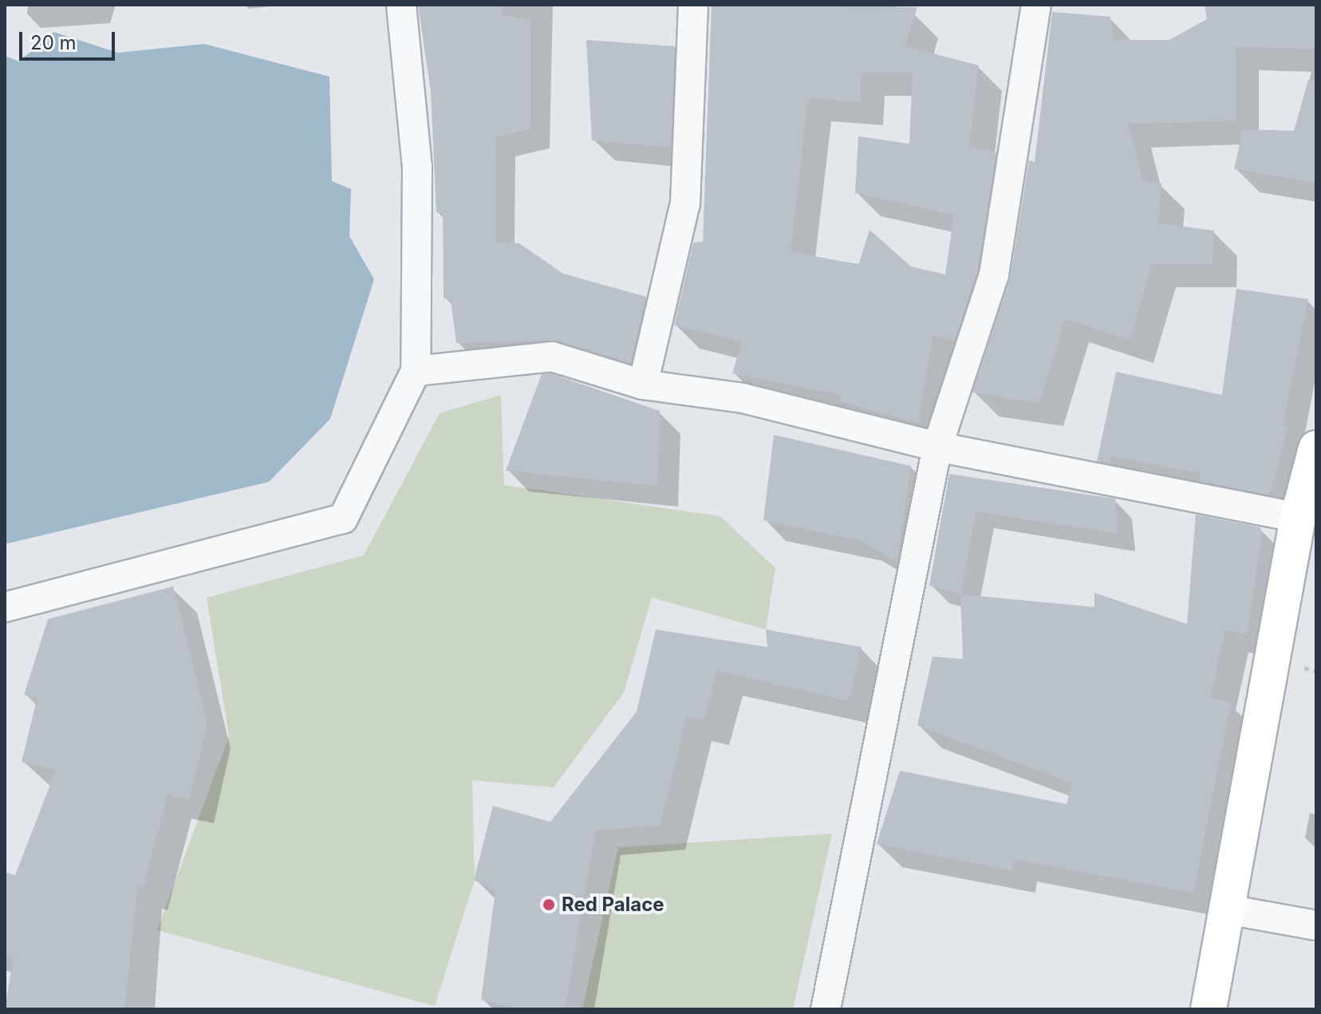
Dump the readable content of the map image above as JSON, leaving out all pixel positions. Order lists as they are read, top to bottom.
{
  "places": ["Red Palace"],
  "scale_bar": "20 m"
}
